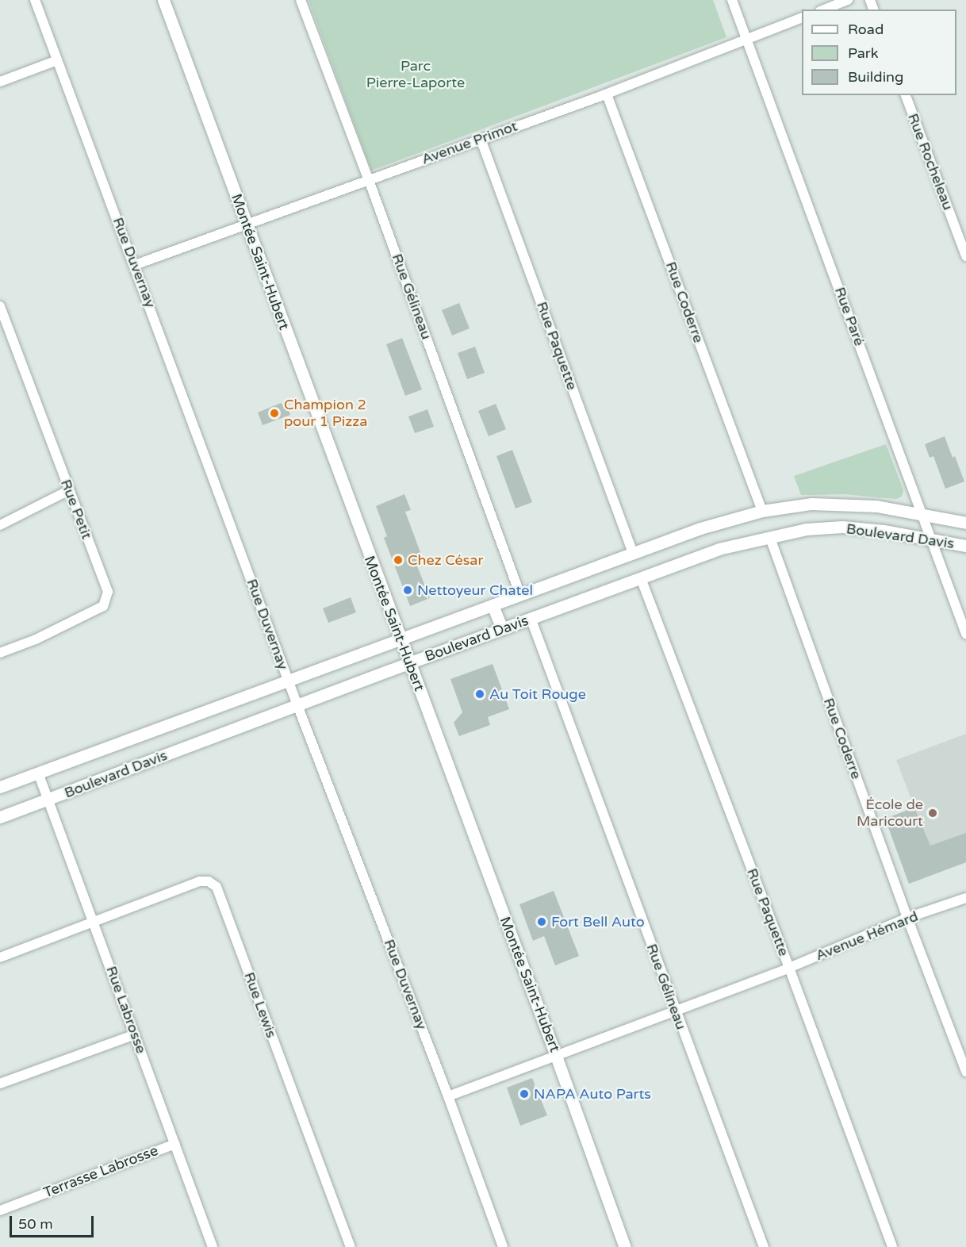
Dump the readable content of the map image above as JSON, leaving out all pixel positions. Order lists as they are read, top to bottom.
{
  "streets": {
    "street": [
      "Avenue Primot",
      "Rue Rocheleau",
      "Montée Saint-Hubert",
      "Rue Duvernay",
      "Rue Gélineau",
      "Rue Coderre",
      "Rue Paré",
      "Rue Paquette",
      "Rue Petit",
      "Boulevard Davis",
      "Avenue Hémard",
      "Rue Lewis",
      "Rue Labrosse",
      "Terrasse Labrosse"
    ]
  },
  "crossings": [
    ["Avenue Primot", "Montée Saint-Hubert"],
    ["Avenue Primot", "Rue Duvernay"],
    ["Avenue Primot", "Rue Gélineau"],
    ["Avenue Primot", "Rue Coderre"],
    ["Avenue Primot", "Rue Paré"],
    ["Avenue Primot", "Rue Paquette"],
    ["Montée Saint-Hubert", "Boulevard Davis"],
    ["Montée Saint-Hubert", "Avenue Hémard"],
    ["Rue Duvernay", "Boulevard Davis"],
    ["Rue Duvernay", "Avenue Hémard"],
    ["Rue Gélineau", "Boulevard Davis"],
    ["Rue Gélineau", "Avenue Hémard"],
    ["Rue Coderre", "Boulevard Davis"],
    ["Rue Coderre", "Avenue Hémard"],
    ["Rue Paré", "Boulevard Davis"],
    ["Rue Paquette", "Boulevard Davis"],
    ["Rue Paquette", "Avenue Hémard"],
    ["Boulevard Davis", "Rue Labrosse"],
    ["Rue Lewis", "Rue Labrosse"],
    ["Rue Labrosse", "Terrasse Labrosse"]
  ],
  "parks": ["Parc Pierre-Laporte"],
  "places": [
    "Champion 2 pour 1 Pizza",
    "Chez César",
    "Nettoyeur Chatel",
    "Au Toit Rouge",
    "École de Maricourt",
    "Fort Bell Auto",
    "NAPA Auto Parts"
  ],
  "legend": ["Road", "Park", "Building"],
  "scale_bar": "50 m"
}
